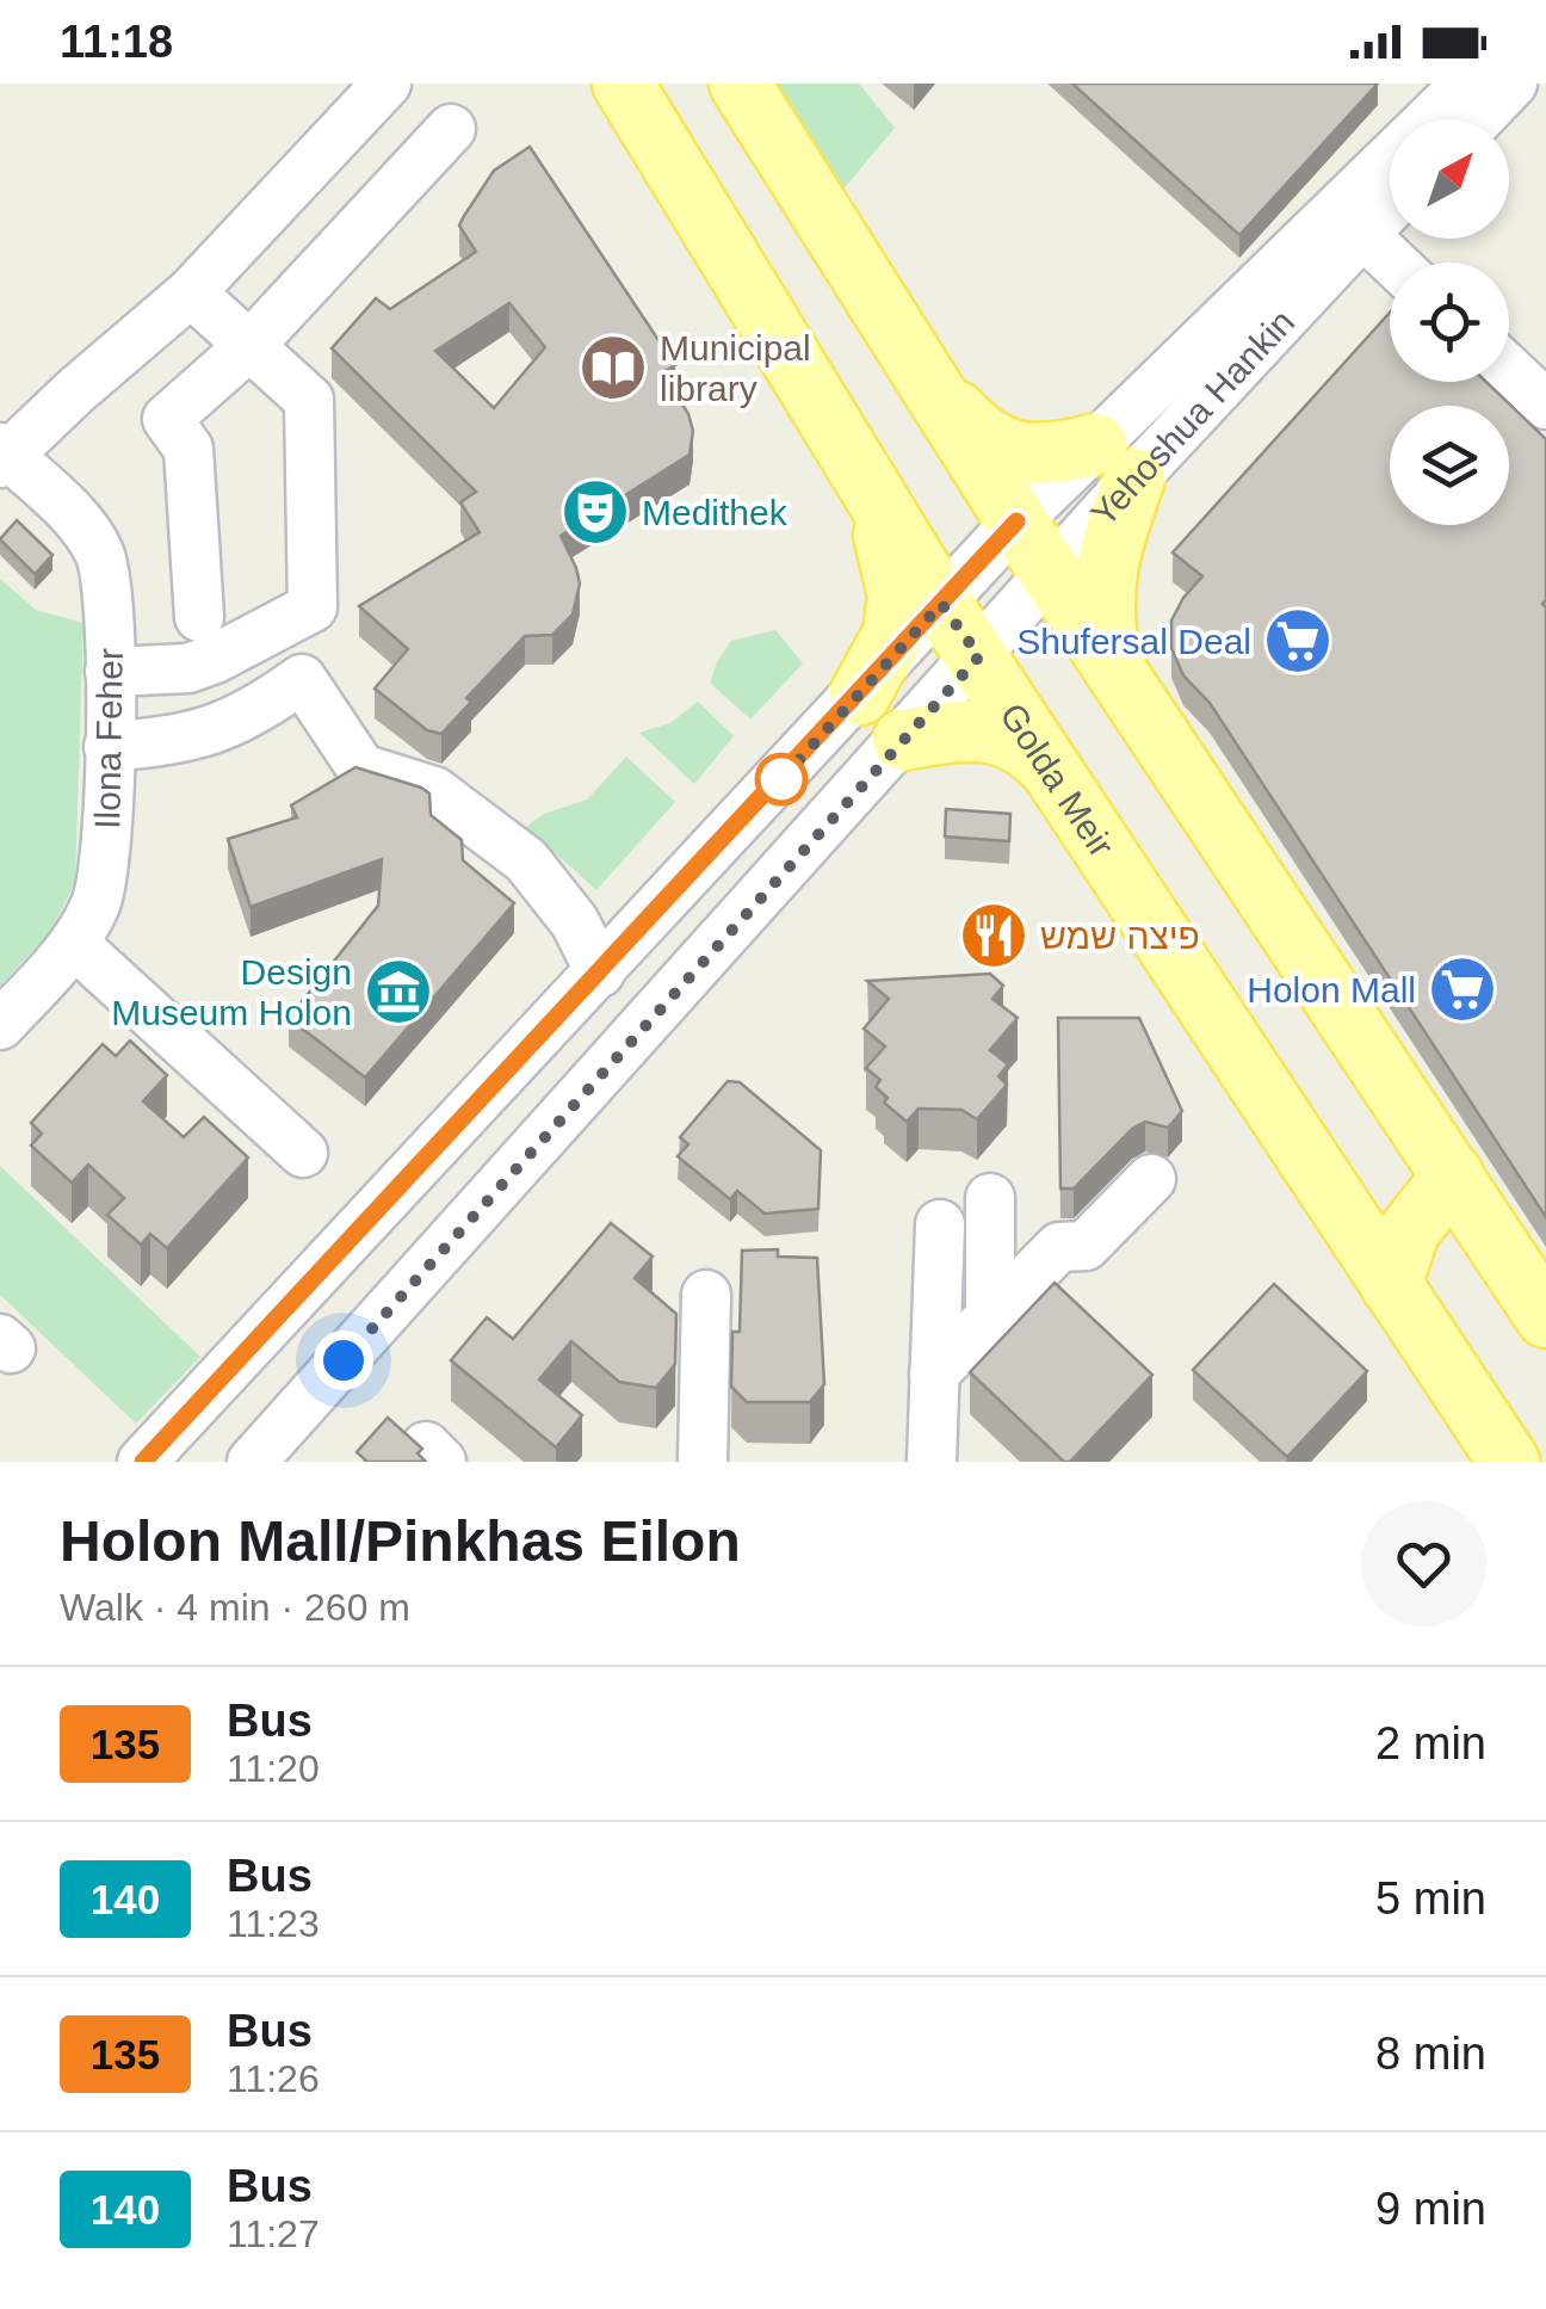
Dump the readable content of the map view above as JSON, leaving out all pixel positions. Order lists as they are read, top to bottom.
{
  "streets": {
    "main road": ["Golda Meir"],
    "street": ["Yehoshua Hankin", "Ilona Feher"]
  },
  "crossings": [
    ["Yehoshua Hankin", "Golda Meir"]
  ],
  "places": {
    "library": ["Municipal library"],
    "theatre": ["Medithek"],
    "supermarket": ["Shufersal Deal", "Holon Mall"],
    "restaurant": ["פיצה שמש"],
    "museum": ["Design Museum Holon"]
  },
  "lines": ["bus line 135"],
  "north": "top right",
  "page": {
    "status": "11:18",
    "heading": ["Holon Mall/Pinkhas Eilon", "Walk · 4 min · 260 m"],
    "list": [
      {
        "mark": "135",
        "name": "Bus",
        "note": "11:20",
        "value": "2 min"
      },
      {
        "mark": "140",
        "name": "Bus",
        "note": "11:23",
        "value": "5 min"
      },
      {
        "mark": "135",
        "name": "Bus",
        "note": "11:26",
        "value": "8 min"
      },
      {
        "mark": "140",
        "name": "Bus",
        "note": "11:27",
        "value": "9 min"
      }
    ]
  }
}
